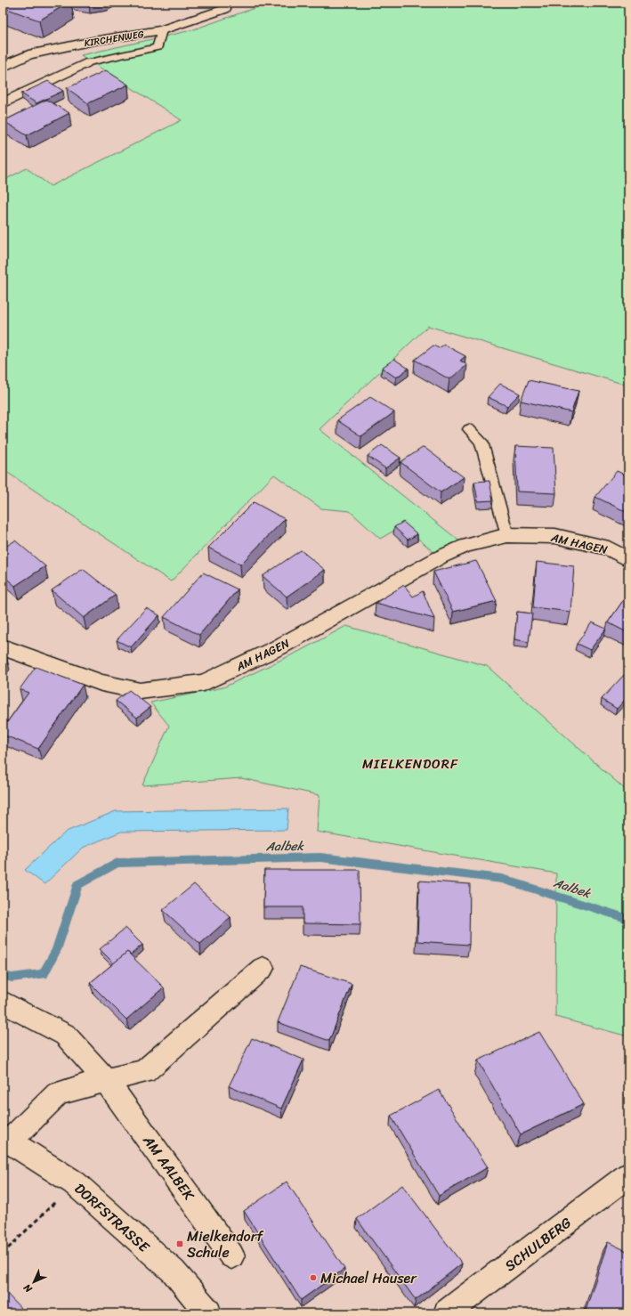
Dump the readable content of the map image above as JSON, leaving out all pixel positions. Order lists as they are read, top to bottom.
{
  "streets": {
    "street": [
      "KIRCHENWEG",
      "AM HAGEN",
      "AM AALBEK",
      "DORFSTRASSE",
      "SCHULBERG"
    ]
  },
  "districts": ["MIELKENDORF"],
  "water": ["Aalbek"],
  "places": {
    "transit": ["Mielkendorf Schule"],
    "other": ["Michael Hauser"]
  },
  "north": "bottom left"
}
